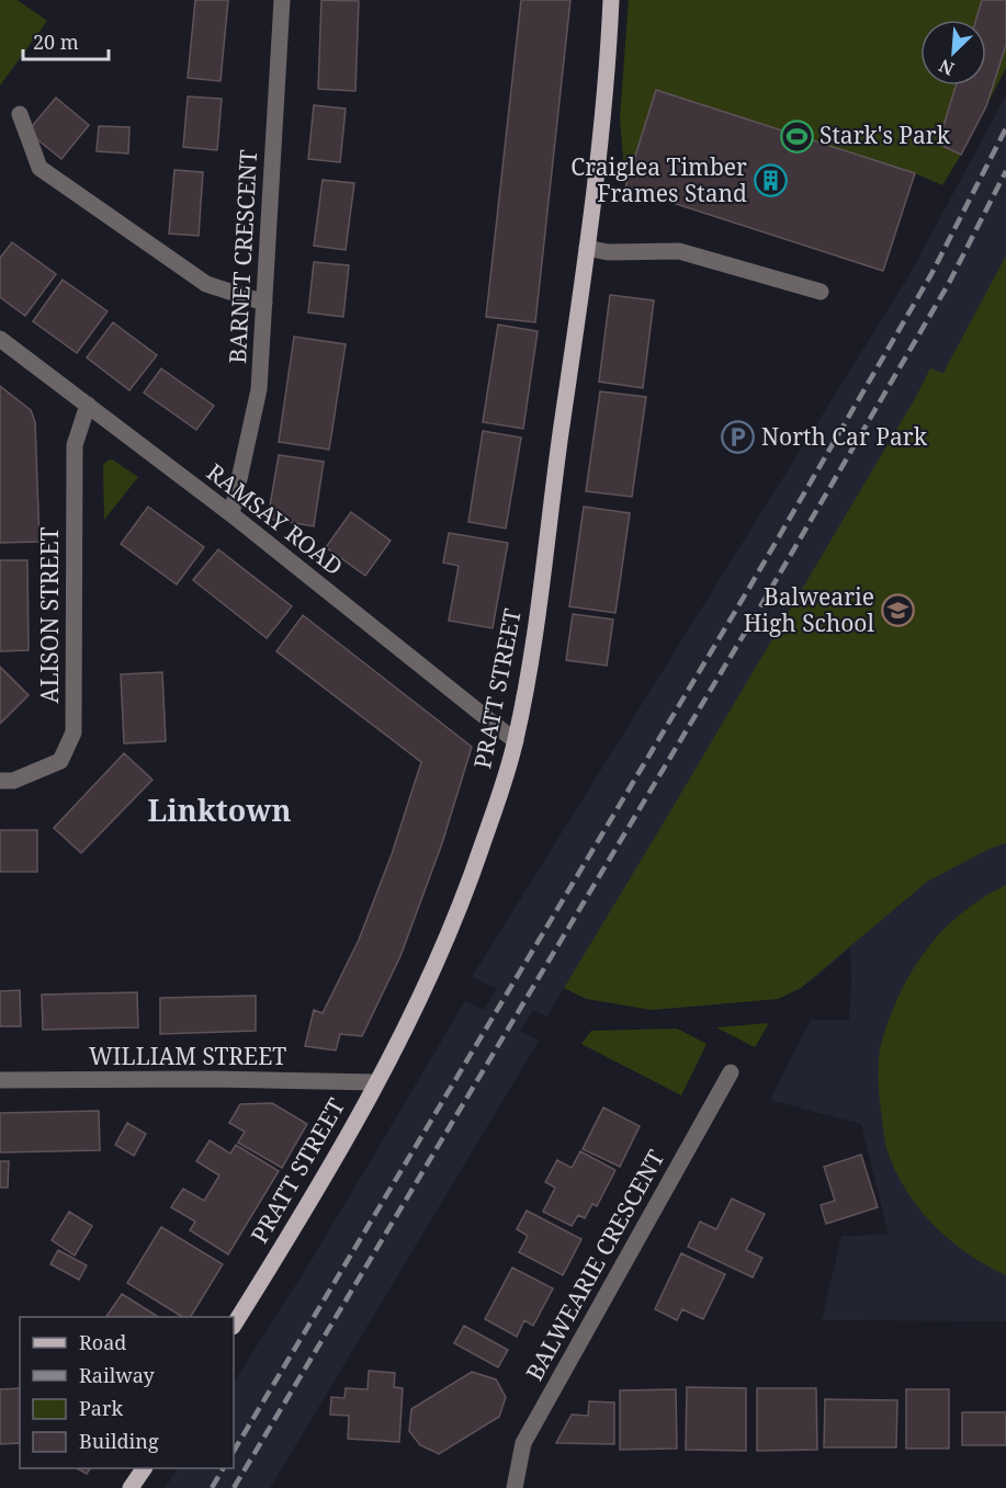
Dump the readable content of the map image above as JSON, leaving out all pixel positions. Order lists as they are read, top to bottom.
{
  "streets": {
    "main road": ["PRATT STREET"],
    "street": [
      "BARNET CRESCENT",
      "RAMSAY ROAD",
      "ALISON STREET",
      "WILLIAM STREET",
      "BALWEARIE CRESCENT"
    ]
  },
  "crossings": [
    ["BARNET CRESCENT", "RAMSAY ROAD"],
    ["RAMSAY ROAD", "ALISON STREET"],
    ["RAMSAY ROAD", "PRATT STREET"],
    ["PRATT STREET", "WILLIAM STREET"]
  ],
  "districts": ["Linktown"],
  "places": {
    "sports": ["Stark's Park"],
    "building": ["Craiglea Timber Frames Stand"],
    "parking": ["North Car Park"],
    "school or university": ["Balwearie High School"]
  },
  "legend": [
    "Road",
    "Railway",
    "Park",
    "Building"
  ],
  "scale_bar": "20 m",
  "north": "bottom left"
}
